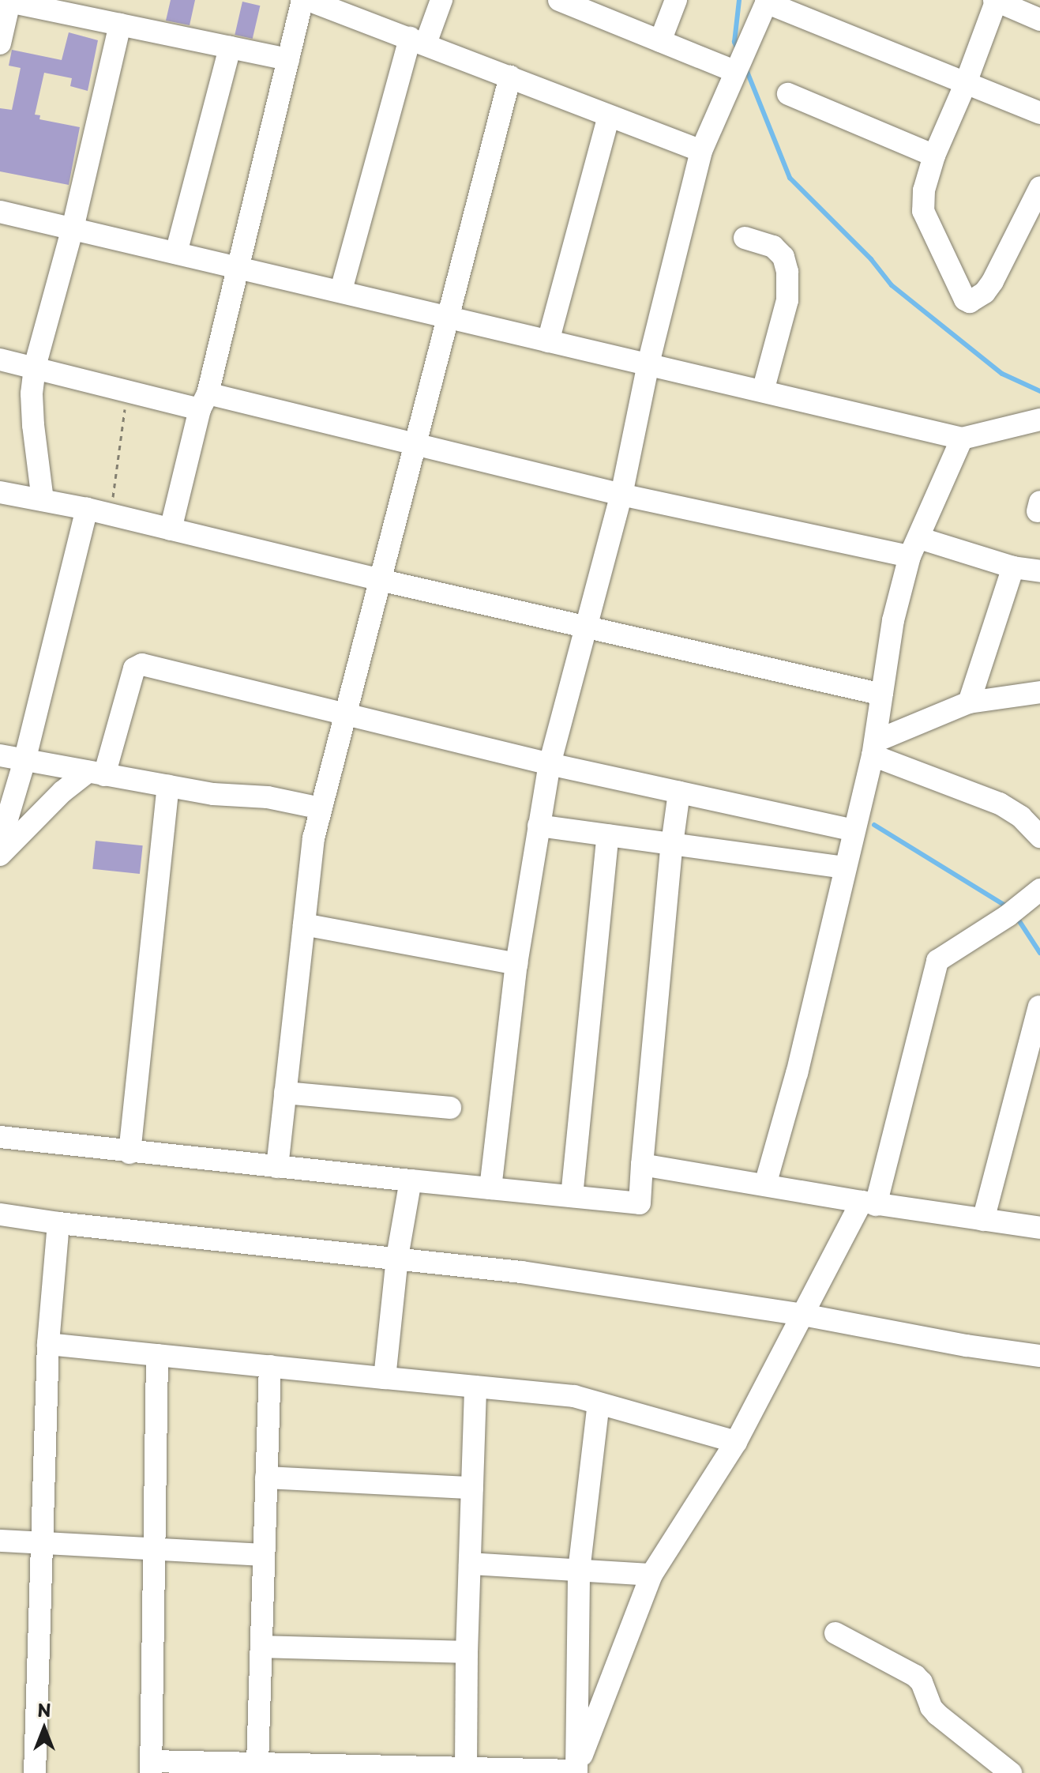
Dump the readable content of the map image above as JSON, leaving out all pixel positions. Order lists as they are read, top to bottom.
{
  "north": "top"
}
